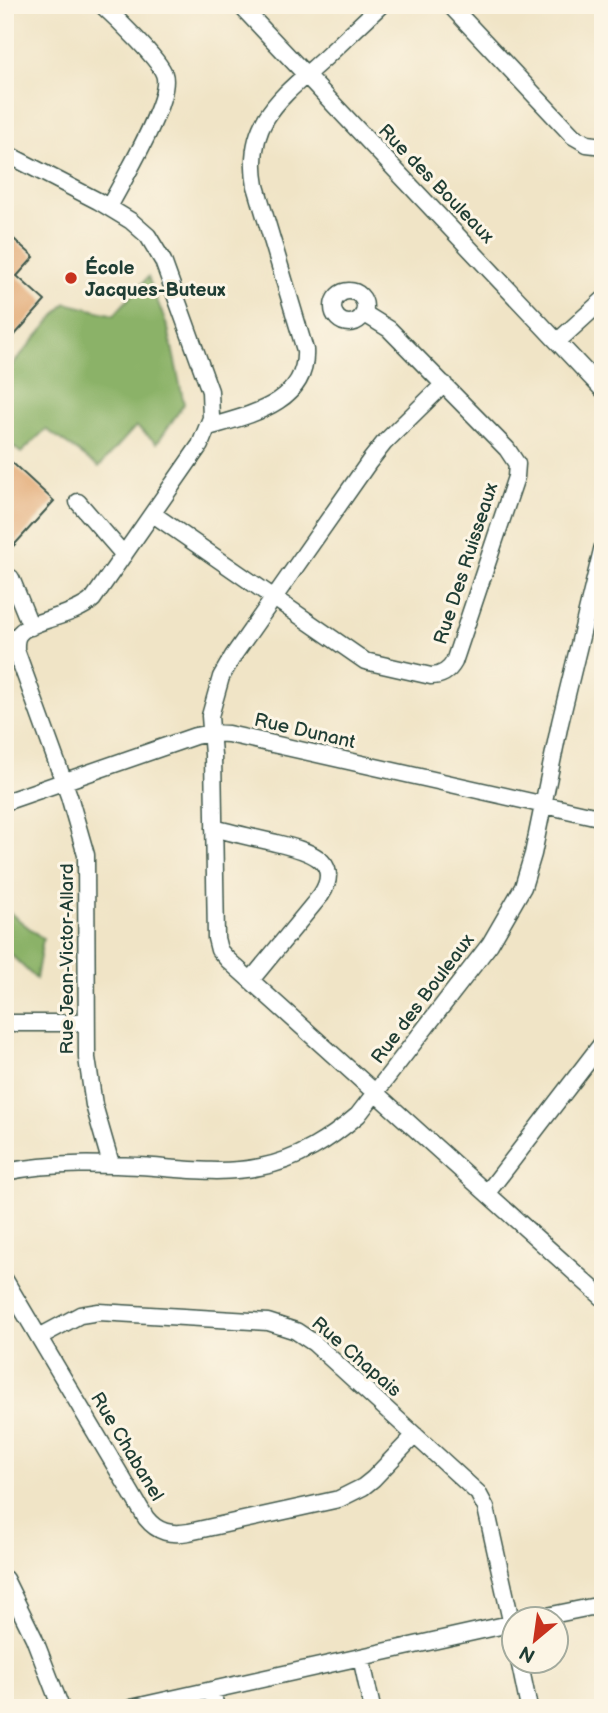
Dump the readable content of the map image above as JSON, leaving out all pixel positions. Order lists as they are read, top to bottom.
{
  "streets": {
    "street": [
      "Rue des Bouleaux",
      "Rue Des Ruisseaux",
      "Rue Dunant",
      "Rue Jean-Victor-Allard",
      "Rue Chapais",
      "Rue Chabanel"
    ]
  },
  "crossings": [
    ["Rue des Bouleaux", "Rue Dunant"],
    ["Rue des Bouleaux", "Rue Jean-Victor-Allard"],
    ["Rue Dunant", "Rue Jean-Victor-Allard"],
    ["Rue Chapais", "Rue Chabanel"]
  ],
  "places": ["École Jacques-Buteux"],
  "north": "bottom left"
}
